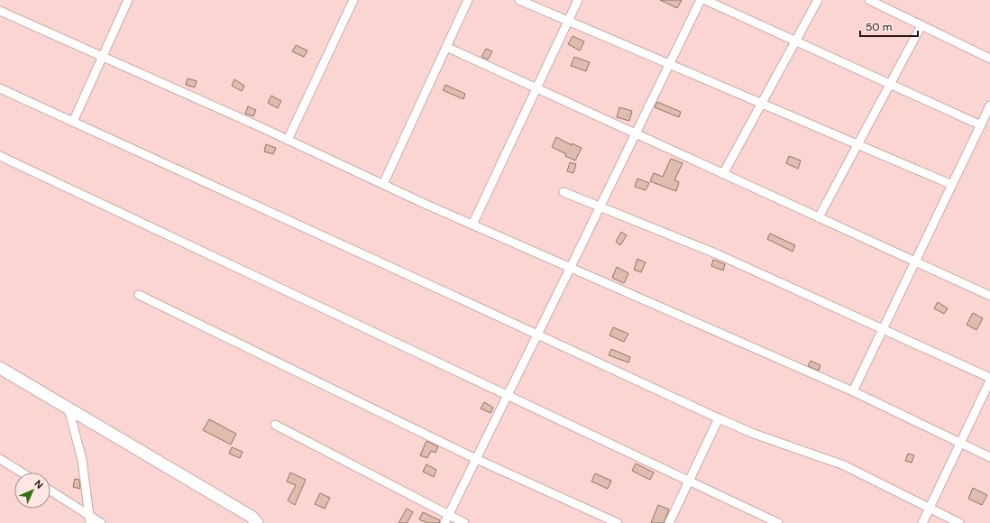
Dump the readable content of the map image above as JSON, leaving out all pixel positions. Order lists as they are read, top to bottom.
{
  "scale_bar": "50 m",
  "north": "top right"
}
